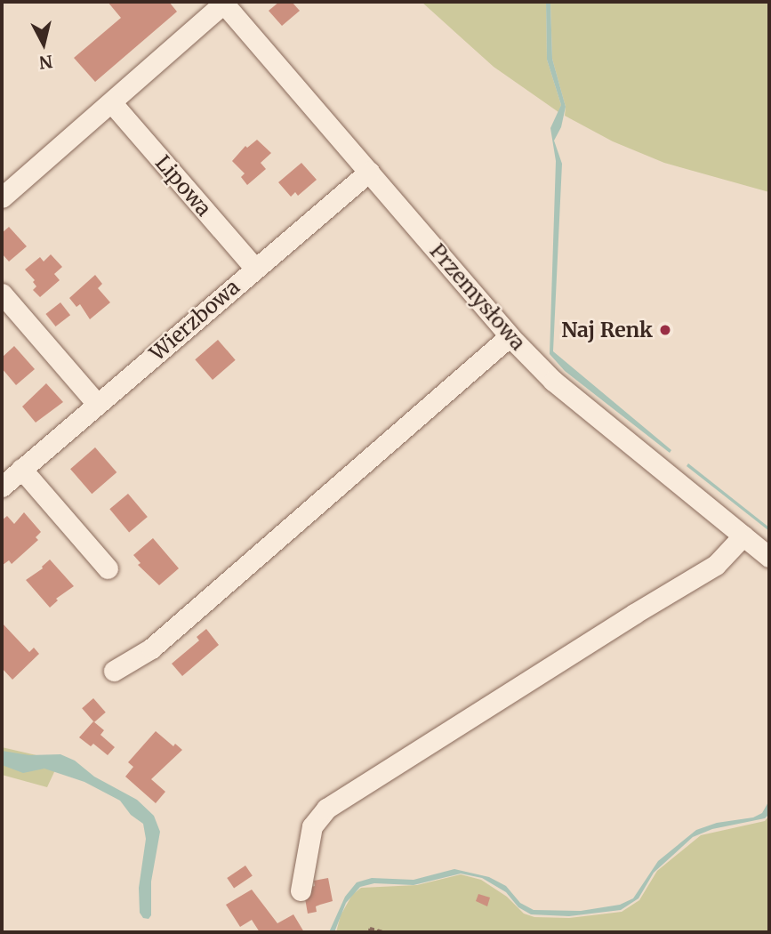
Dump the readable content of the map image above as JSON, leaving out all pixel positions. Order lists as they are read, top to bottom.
{
  "streets": {
    "street": ["Lipowa", "Przemysłowa", "Wierzbowa"]
  },
  "crossings": [
    ["Lipowa", "Wierzbowa"],
    ["Przemysłowa", "Wierzbowa"]
  ],
  "places": ["Naj Renk"],
  "north": "bottom"
}
